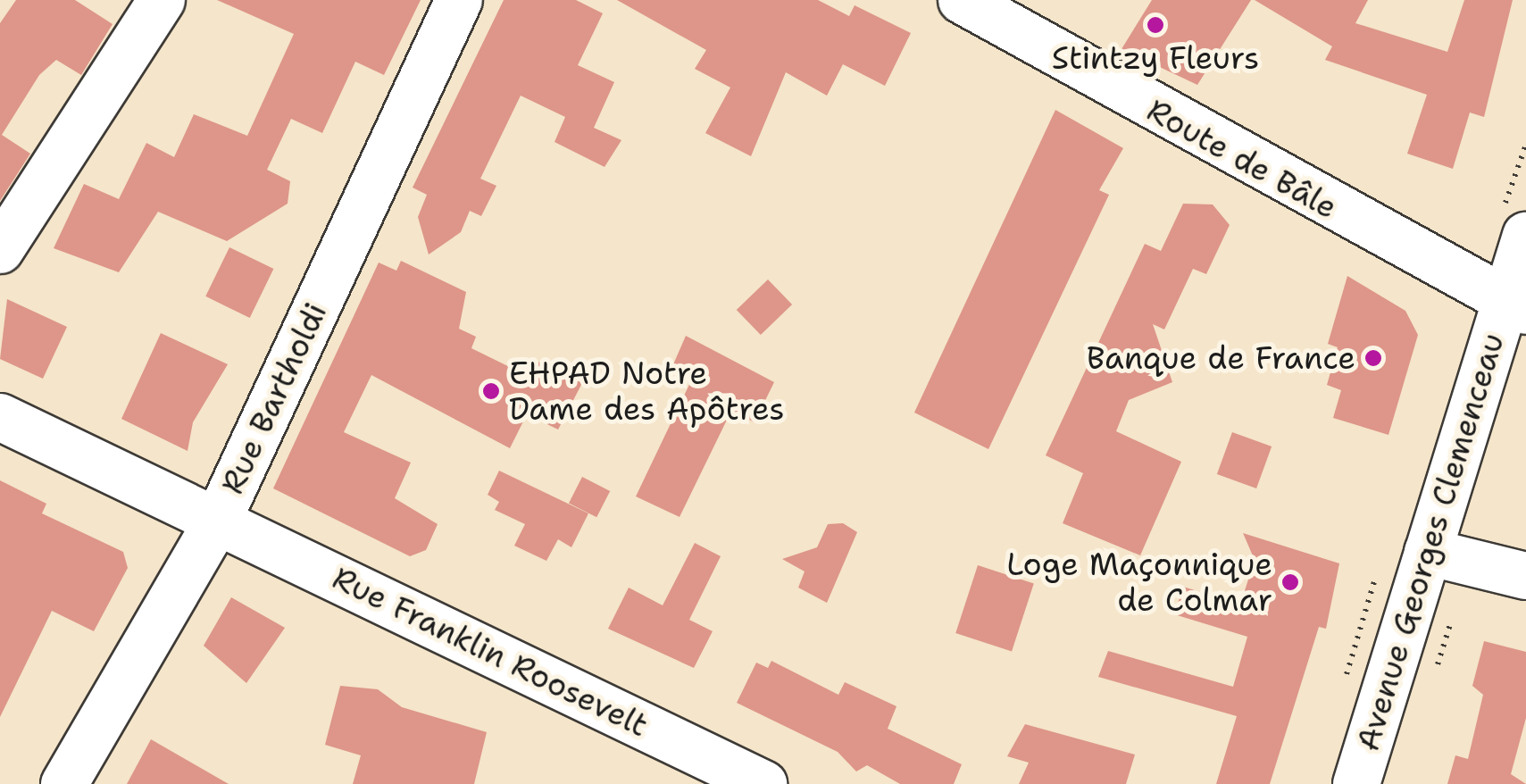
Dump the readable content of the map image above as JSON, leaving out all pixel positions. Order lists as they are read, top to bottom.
{
  "streets": {
    "street": [
      "Route de Bâle",
      "Rue Bartholdi",
      "Avenue Georges Clemenceau",
      "Rue Franklin Roosevelt"
    ]
  },
  "crossings": [
    ["Route de Bâle", "Avenue Georges Clemenceau"],
    ["Rue Bartholdi", "Rue Franklin Roosevelt"]
  ],
  "places": [
    "Stintzy Fleurs",
    "Banque de France",
    "EHPAD Notre Dame des Apôtres",
    "Loge Maçonnique de Colmar"
  ]
}
